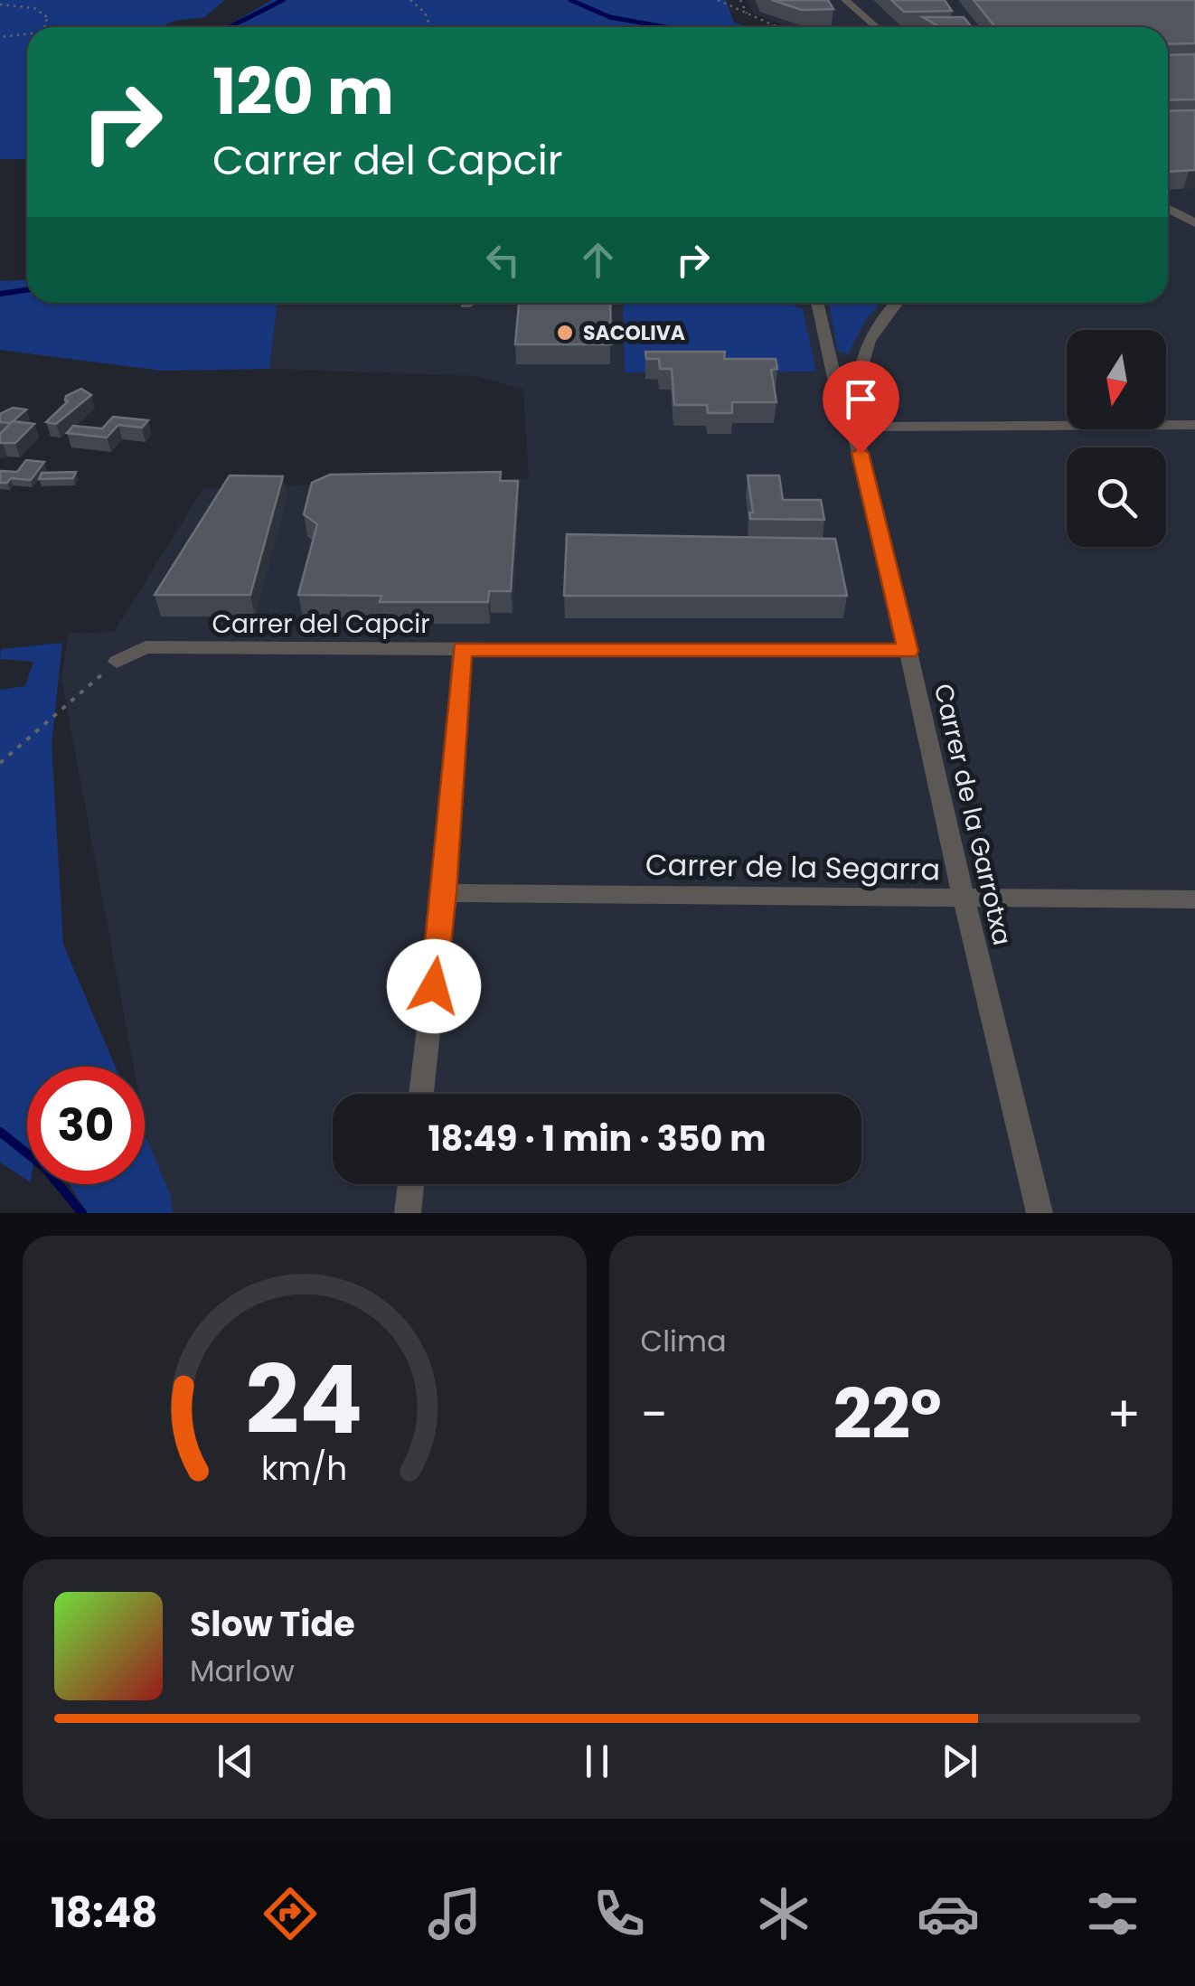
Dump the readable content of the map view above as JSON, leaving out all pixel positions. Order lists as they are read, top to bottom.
{
  "streets": {
    "street": ["Carrer del Capcir", "Carrer de la Garrotxa", "Carrer de la Segarra"]
  },
  "crossings": [
    ["Carrer del Capcir", "Carrer de la Garrotxa"],
    ["Carrer de la Garrotxa", "Carrer de la Segarra"]
  ],
  "places": ["SACOLIVA"],
  "north": "bottom",
  "page": {
    "turn": ["120 m", "Carrer del Capcir"],
    "limit": "30",
    "trip": "18:49 · 1 min · 350 m",
    "tile": "Clima",
    "heat": ["−", "22°", "+"],
    "song": ["Slow Tide", "Marlow"],
    "tabs": "18:48",
    "gauge": ["24", "km/h"]
  }
}
